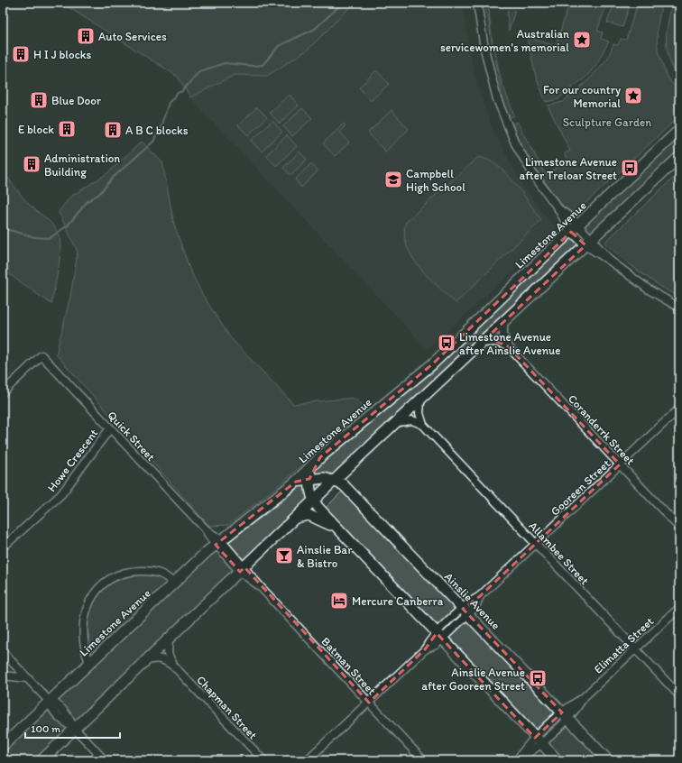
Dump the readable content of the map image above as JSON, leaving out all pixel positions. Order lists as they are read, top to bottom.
{
  "streets": {
    "main road": ["Limestone Avenue", "Ainslie Avenue"],
    "street": [
      "Coranderrk Street",
      "Quick Street",
      "Howe Crescent",
      "Gooreen Street",
      "Allambee Street",
      "Elimatta Street",
      "Batman Street",
      "Chapman Street"
    ]
  },
  "crossings": [
    ["Limestone Avenue", "Quick Street"],
    ["Limestone Avenue", "Ainslie Avenue"],
    ["Limestone Avenue", "Batman Street"],
    ["Coranderrk Street", "Gooreen Street"],
    ["Quick Street", "Howe Crescent"],
    ["Quick Street", "Batman Street"],
    ["Gooreen Street", "Allambee Street"],
    ["Gooreen Street", "Ainslie Avenue"],
    ["Gooreen Street", "Batman Street"],
    ["Allambee Street", "Elimatta Street"],
    ["Ainslie Avenue", "Elimatta Street"]
  ],
  "parks": ["Sculpture Garden"],
  "places": {
    "building": [
      "Auto Services",
      "H I J blocks",
      "Blue Door",
      "E block",
      "A B C blocks",
      "Administration Building"
    ],
    "place": ["Australian servicewomen's memorial", "For our country Memorial"],
    "bus stop": ["Limestone Avenue after Treloar Street", "Limestone Avenue after Ainslie Avenue", "Ainslie Avenue after Gooreen Street"],
    "school or university": ["Campbell High School"],
    "bar": ["Ainslie Bar & Bistro"],
    "hotel": ["Mercure Canberra"]
  },
  "scale_bar": "100 m"
}
